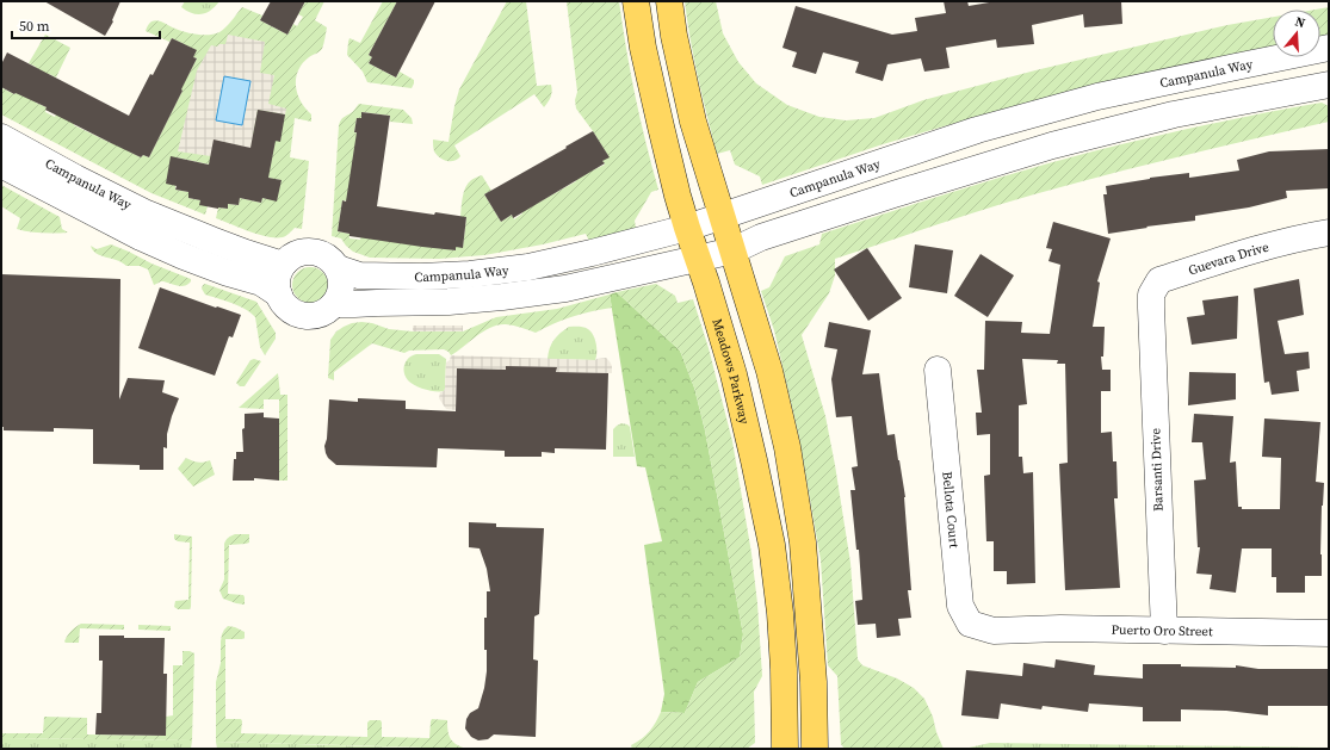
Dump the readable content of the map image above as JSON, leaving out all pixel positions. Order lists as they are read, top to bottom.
{
  "streets": {
    "main road": ["Meadows Parkway"],
    "street": [
      "Campanula Way",
      "Guevara Drive",
      "Barsanti Drive",
      "Bellota Court",
      "Puerto Oro Street"
    ]
  },
  "crossings": [
    ["Campanula Way", "Meadows Parkway"],
    ["Guevara Drive", "Barsanti Drive"],
    ["Barsanti Drive", "Puerto Oro Street"],
    ["Bellota Court", "Puerto Oro Street"]
  ],
  "scale_bar": "50 m",
  "north": "top"
}
